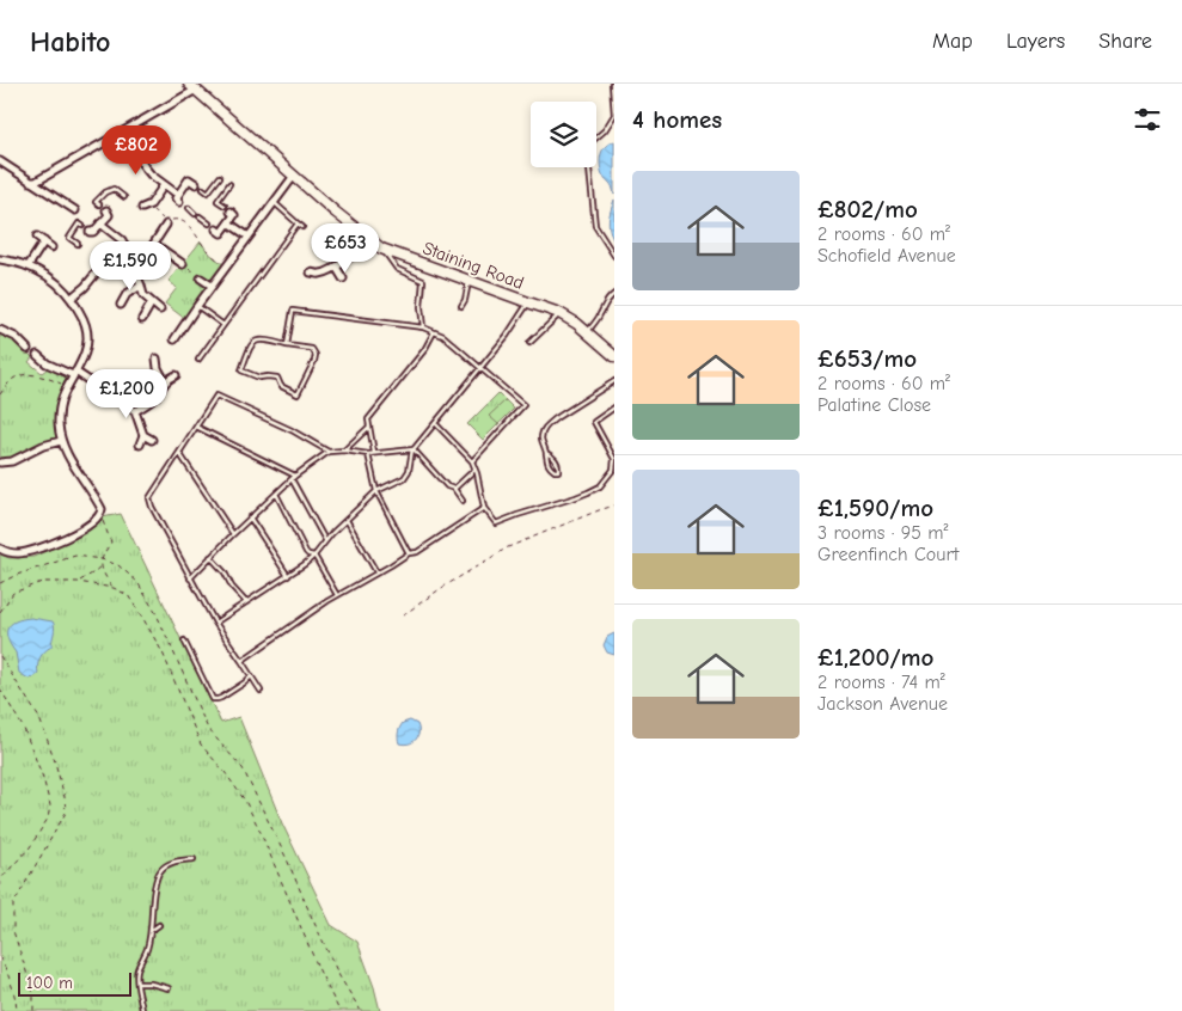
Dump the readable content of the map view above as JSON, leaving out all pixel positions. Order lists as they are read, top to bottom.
{
  "streets": {
    "street": ["Staining Road"]
  },
  "scale_bar": "100 m",
  "page": {
    "header": "Habito",
    "nav": ["Map", "Layers", "Share"],
    "heading": "4 homes",
    "price": [
      "£802",
      "£653",
      "£1,590",
      "£1,200"
    ],
    "list": [
      {
        "name": "£802/mo",
        "note": "2 rooms · 60 m² · Schofield Avenue"
      },
      {
        "name": "£653/mo",
        "note": "2 rooms · 60 m² · Palatine Close"
      },
      {
        "name": "£1,590/mo",
        "note": "3 rooms · 95 m² · Greenfinch Court"
      },
      {
        "name": "£1,200/mo",
        "note": "2 rooms · 74 m² · Jackson Avenue"
      }
    ],
    "scale": "100 m"
  }
}
